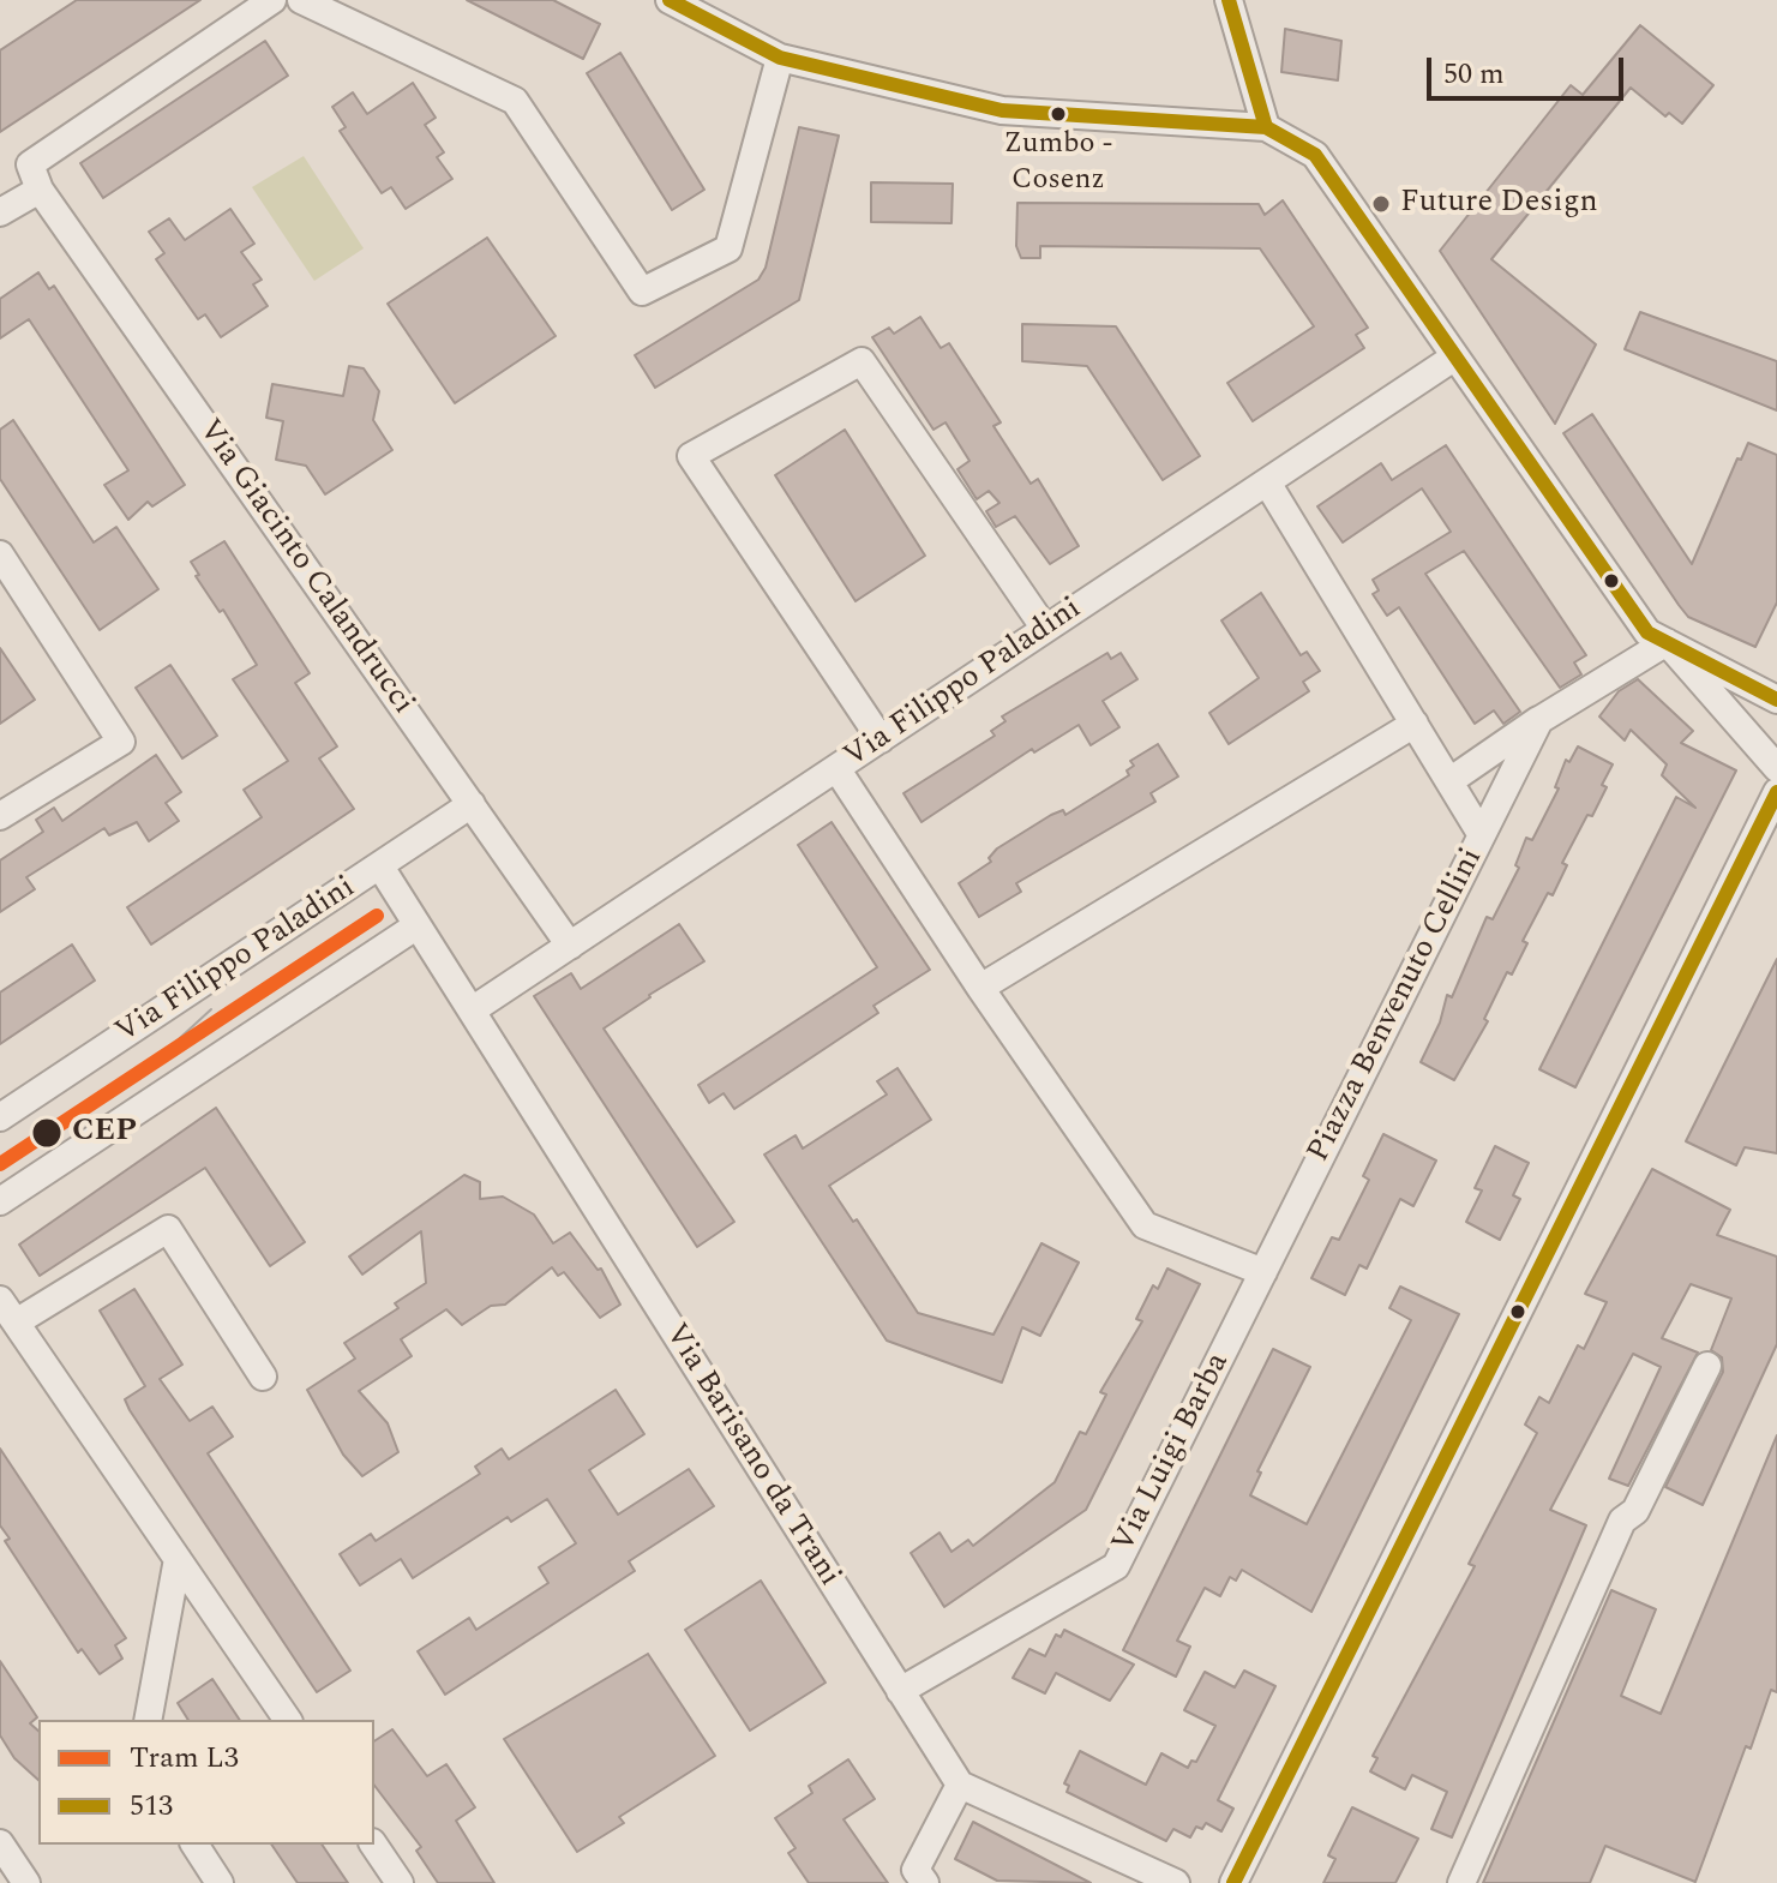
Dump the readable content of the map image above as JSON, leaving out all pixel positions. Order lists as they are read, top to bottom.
{
  "streets": {
    "street": [
      "Via Giacinto Calandrucci",
      "Via Filippo Paladini",
      "Piazza Benvenuto Cellini",
      "Via Luigi Barba",
      "Via Barisano da Trani"
    ]
  },
  "crossings": [
    ["Via Giacinto Calandrucci", "Via Filippo Paladini"],
    ["Via Filippo Paladini", "Piazza Benvenuto Cellini"],
    ["Via Filippo Paladini", "Via Barisano da Trani"],
    ["Piazza Benvenuto Cellini", "Via Luigi Barba"],
    ["Via Luigi Barba", "Via Barisano da Trani"]
  ],
  "places": ["Zumbo - Cosenz", "Future Design", "CEP"],
  "lines": ["transit line 513", "tram line L3"],
  "legend": ["Tram L3", "513"],
  "scale_bar": "50 m"
}
